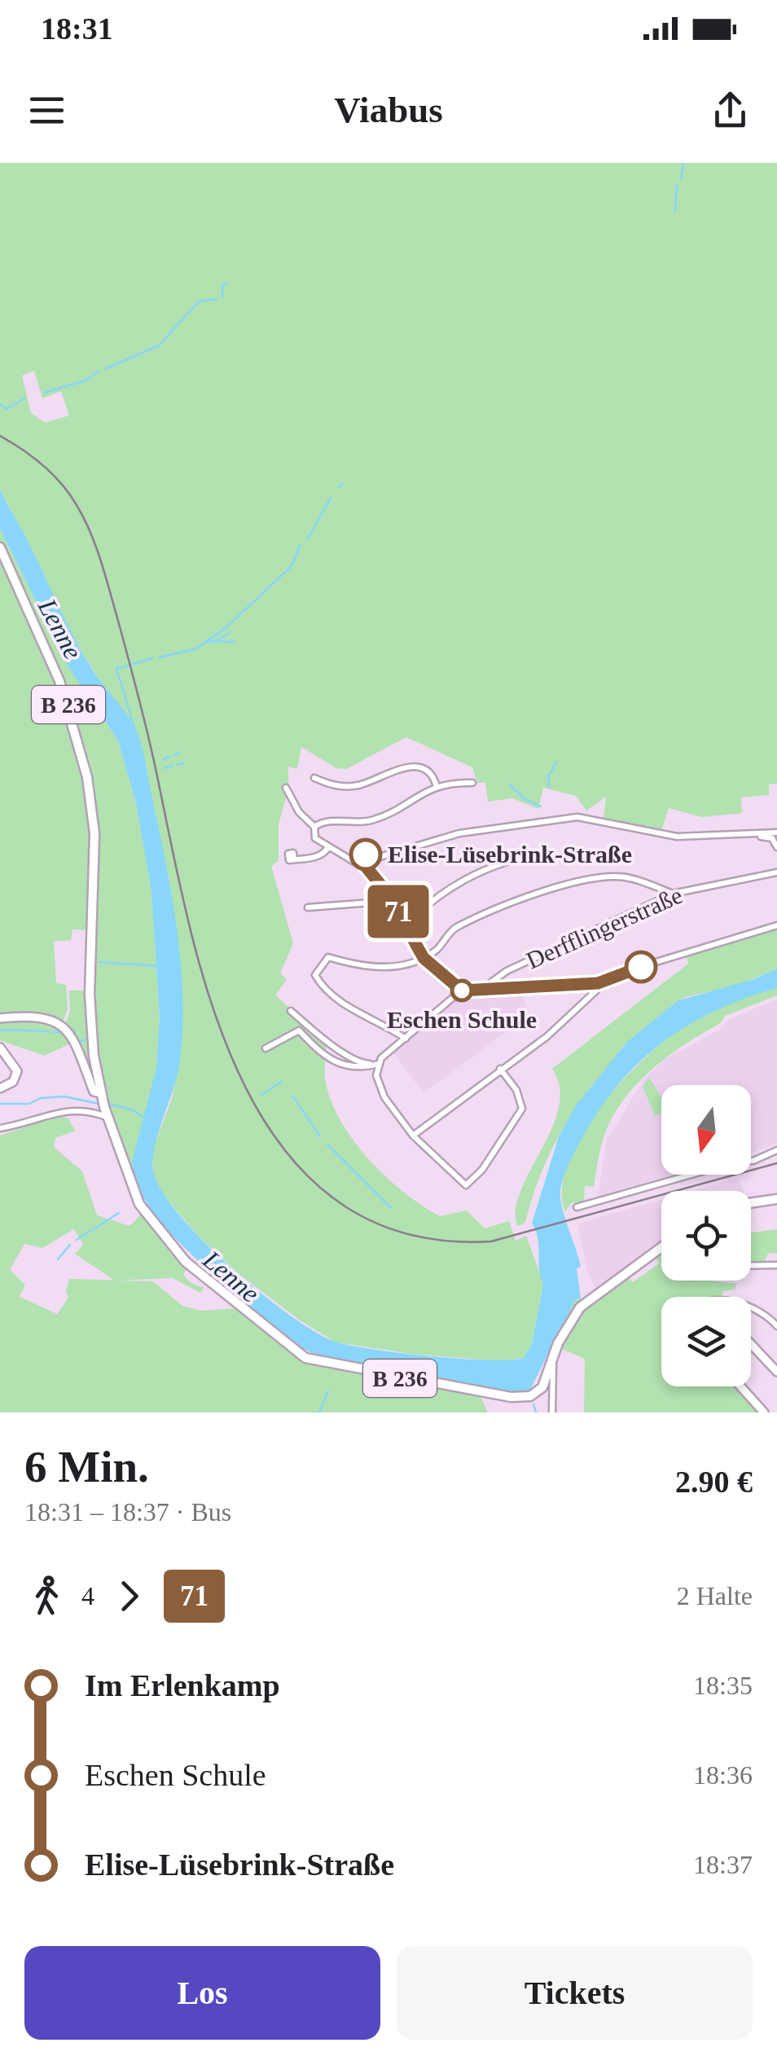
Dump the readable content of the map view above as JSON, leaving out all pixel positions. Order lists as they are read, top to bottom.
{
  "streets": {
    "main road": ["B 236"],
    "street": ["Derfflingerstraße"]
  },
  "water": ["Lenne"],
  "places": ["Elise-Lüsebrink-Straße", "Eschen Schule"],
  "lines": ["bus line 71"],
  "north": "bottom",
  "page": {
    "status": "18:31",
    "header": "Viabus",
    "on_map": "71",
    "heading": ["6 Min.", "18:31 – 18:37 · Bus", "2.90 €"],
    "legs": ["4", "71", "2 Halte"],
    "list": [
      {
        "name": "Im Erlenkamp",
        "value": "18:35"
      },
      {
        "name": "Eschen Schule",
        "value": "18:36"
      },
      {
        "name": "Elise-Lüsebrink-Straße",
        "value": "18:37"
      }
    ],
    "buttons": ["Los", "Tickets"]
  }
}
